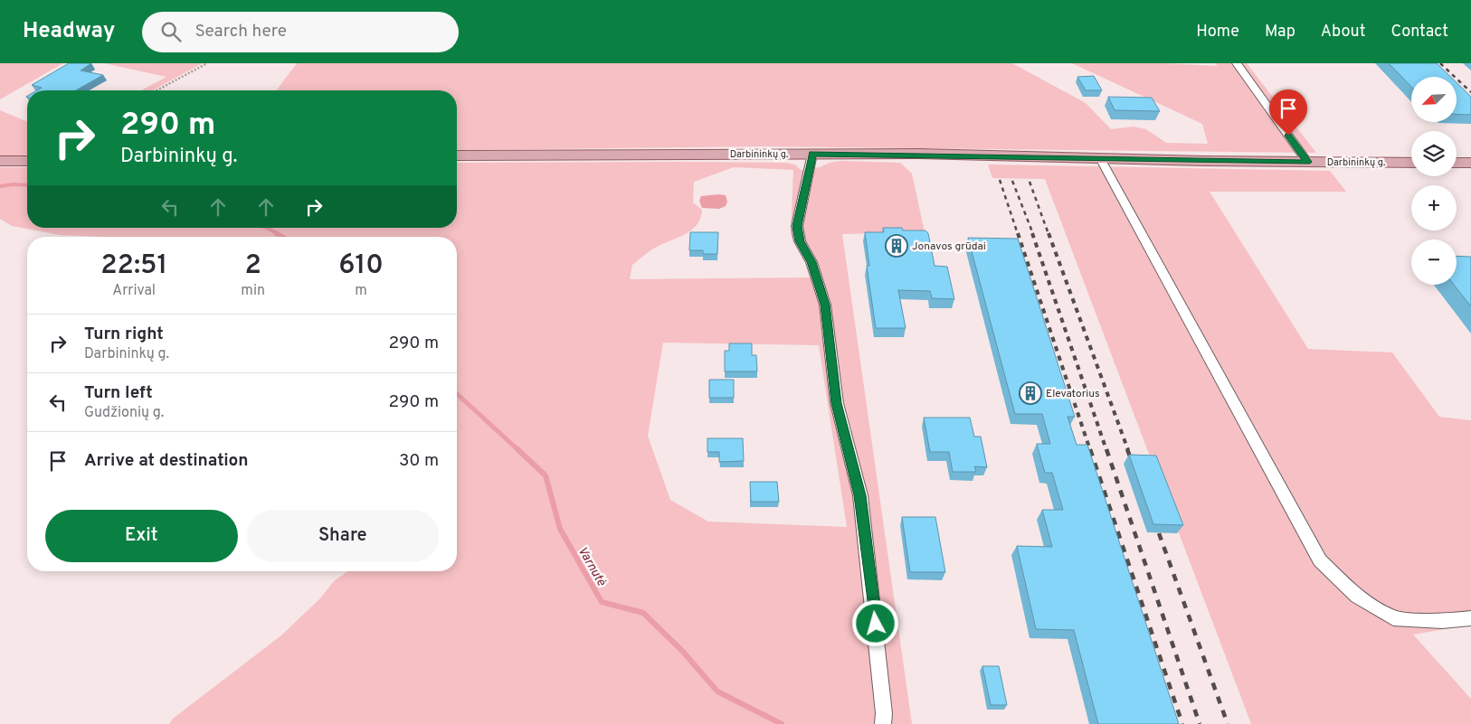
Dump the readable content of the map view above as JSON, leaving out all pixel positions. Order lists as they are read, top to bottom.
{
  "streets": {
    "main road": ["Darbininkų g."]
  },
  "water": ["Varnutė"],
  "places": {
    "building": ["Jonavos grūdai", "Elevatorius"]
  },
  "north": "bottom left",
  "page": {
    "header": "Headway",
    "search": "Search here",
    "nav": [
      "Home",
      "Map",
      "About",
      "Contact"
    ],
    "map_buttons": ["+", "−"],
    "turn": ["290 m", "Darbininkų g."],
    "eta": [
      "22:51",
      "Arrival",
      "2",
      "min",
      "610",
      "m"
    ],
    "list": [
      {
        "name": "Turn right",
        "note": "Darbininkų g.",
        "value": "290 m"
      },
      {
        "name": "Turn left",
        "note": "Gudžionių g.",
        "value": "290 m"
      },
      {
        "name": "Arrive at destination",
        "value": "30 m"
      }
    ],
    "buttons": ["Exit", "Share"]
  }
}
